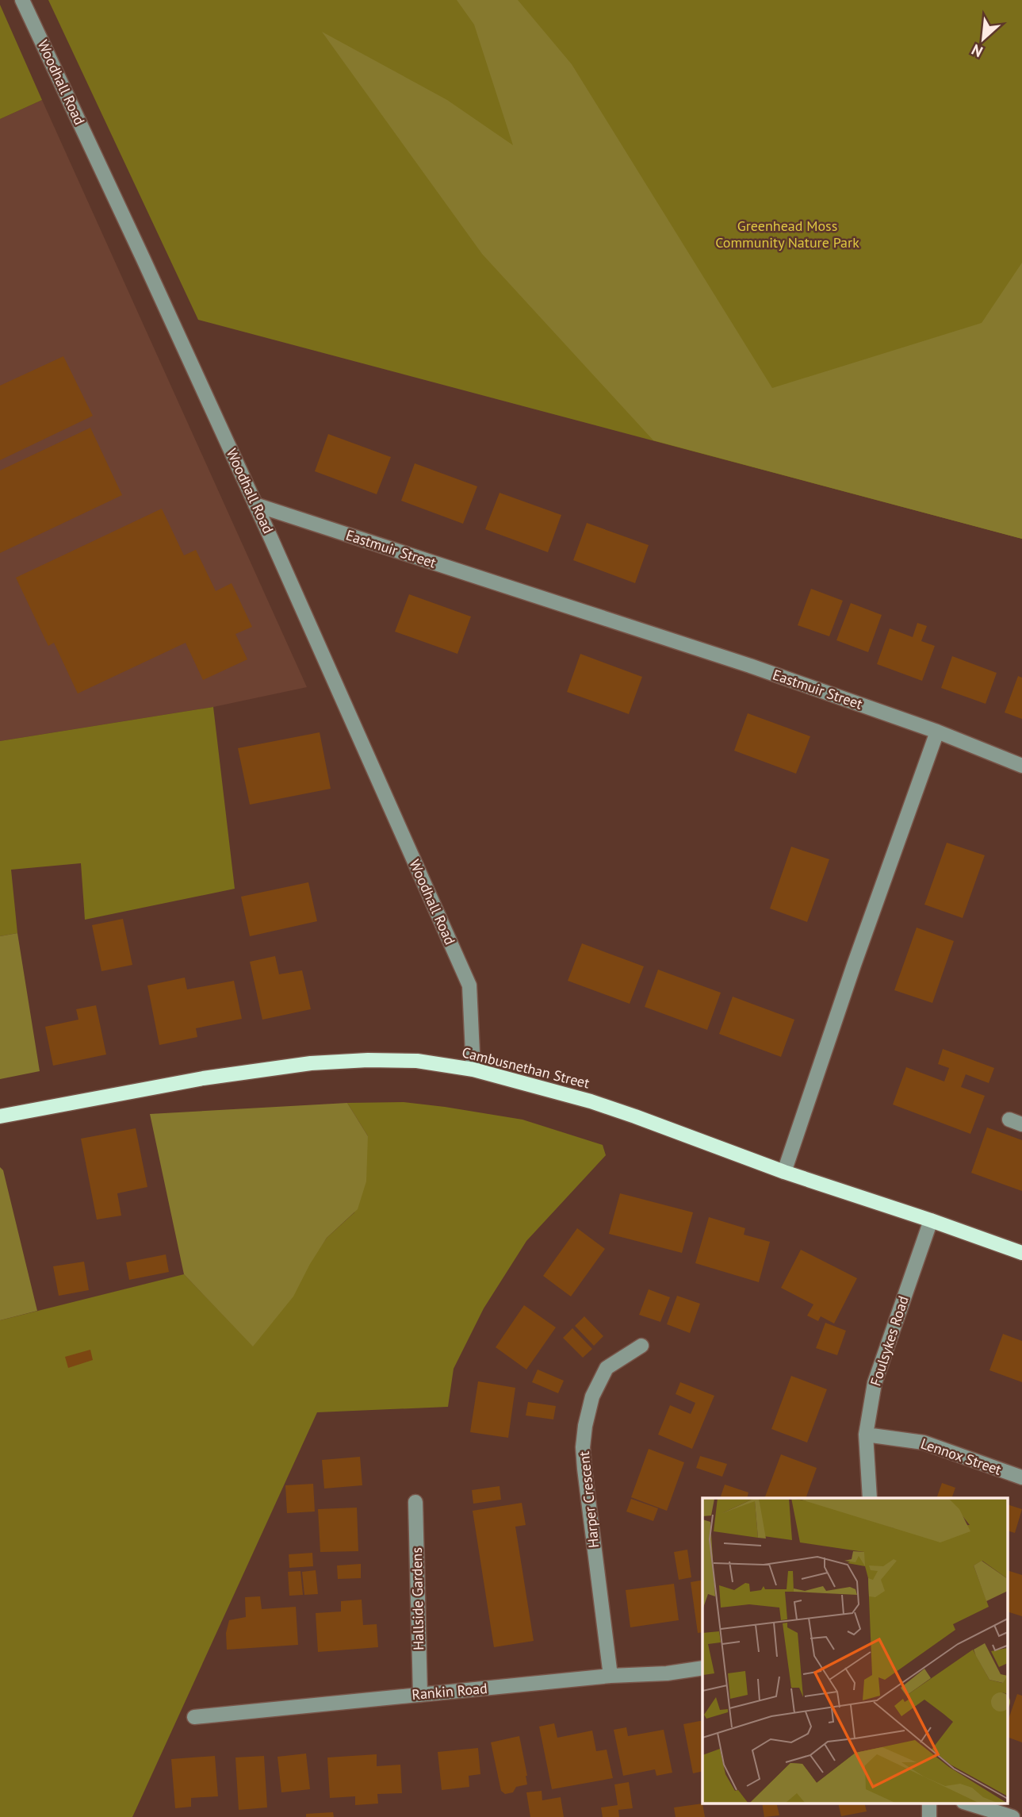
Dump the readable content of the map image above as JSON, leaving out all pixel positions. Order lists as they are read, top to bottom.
{
  "streets": {
    "main road": ["Cambusnethan Street"],
    "street": [
      "Woodhall Road",
      "Eastmuir Street",
      "Foulsykes Road",
      "Lennox Street",
      "Harper Crescent",
      "Hallside Gardens",
      "Rankin Road"
    ]
  },
  "crossings": [
    ["Woodhall Road", "Eastmuir Street"],
    ["Woodhall Road", "Cambusnethan Street"],
    ["Cambusnethan Street", "Foulsykes Road"],
    ["Foulsykes Road", "Lennox Street"],
    ["Harper Crescent", "Rankin Road"],
    ["Hallside Gardens", "Rankin Road"]
  ],
  "parks": ["Greenhead Moss Community Nature Park"],
  "north": "bottom left"
}
